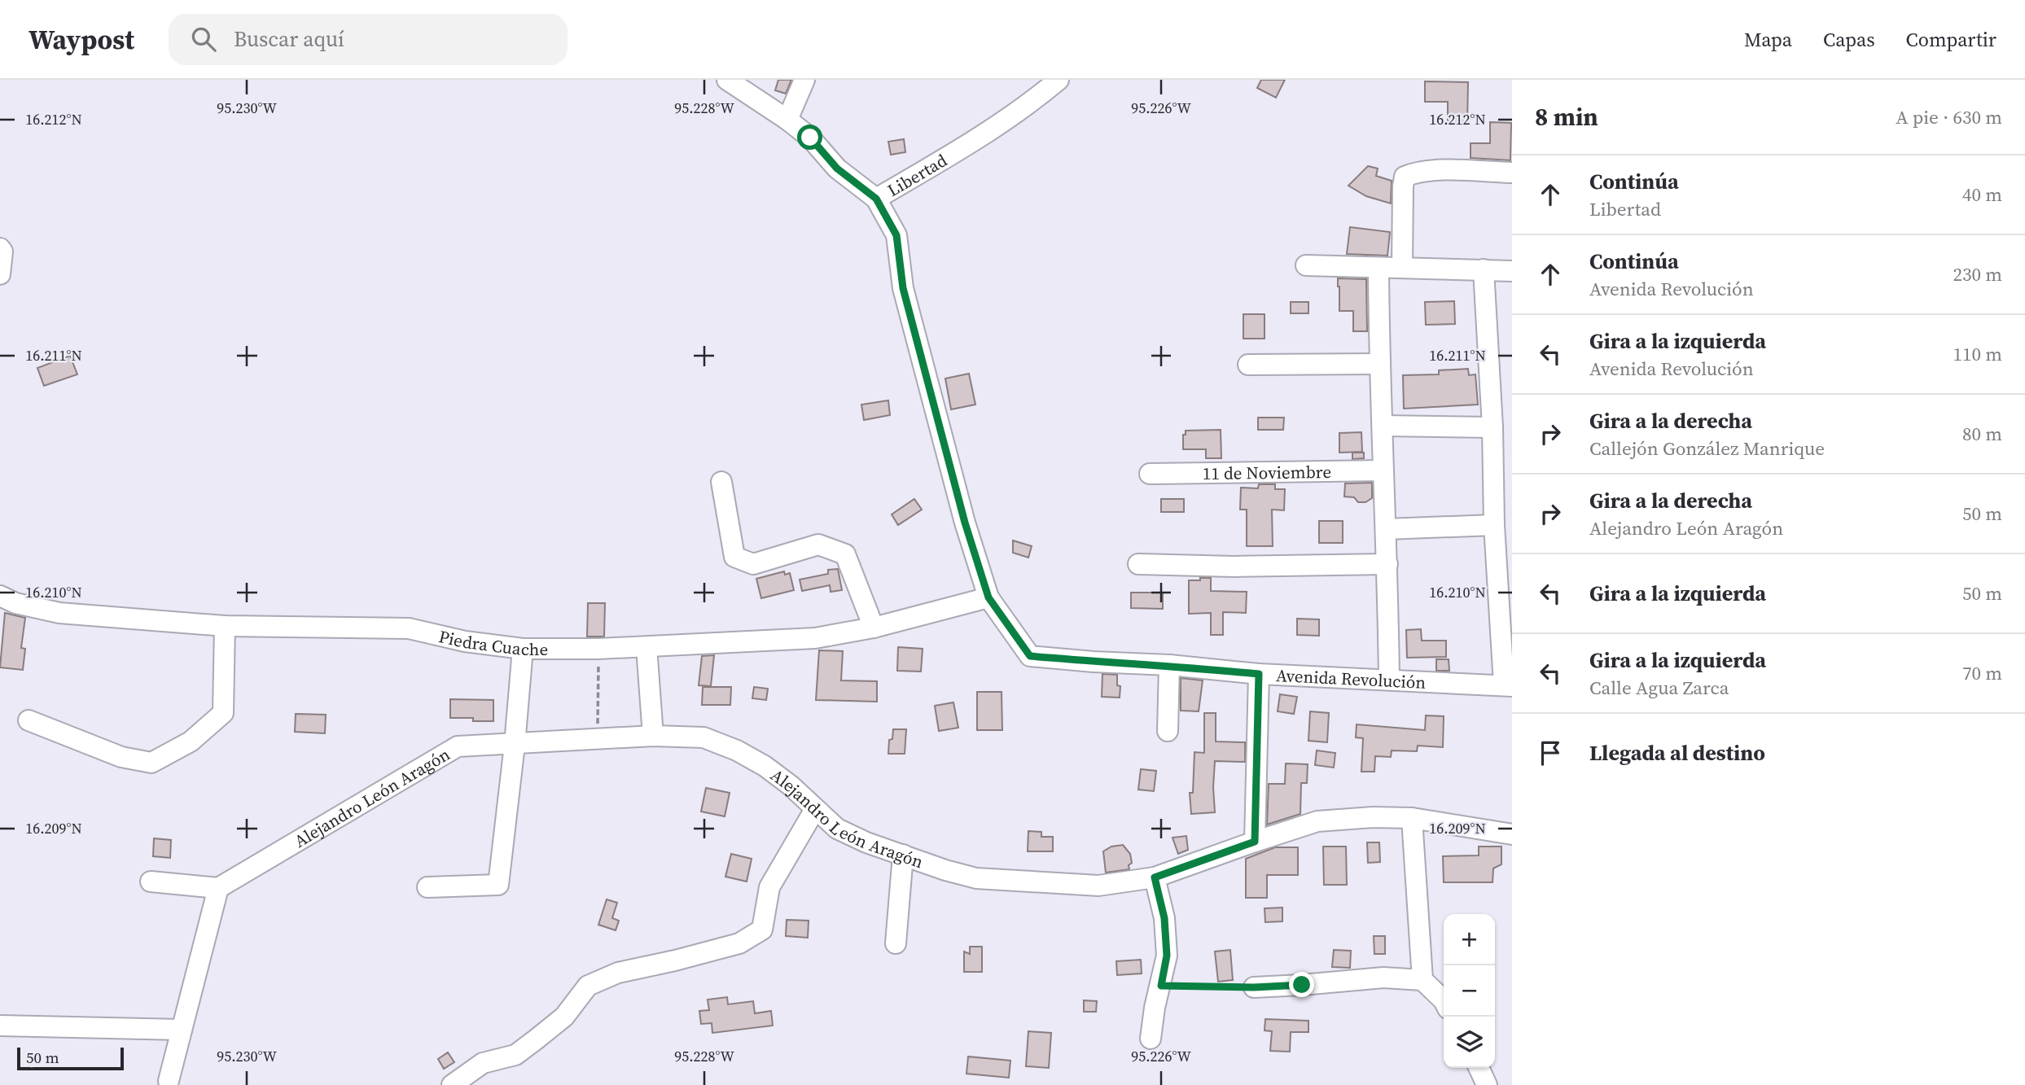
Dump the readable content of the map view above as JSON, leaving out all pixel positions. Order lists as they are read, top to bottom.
{
  "streets": {
    "street": [
      "Libertad",
      "11 de Noviembre",
      "Piedra Cuache",
      "Avenida Revolución",
      "Alejandro León Aragón"
    ]
  },
  "crossings": [
    ["Libertad", "Avenida Revolución"],
    ["Piedra Cuache", "Avenida Revolución"]
  ],
  "scale_bar": "50 m",
  "page": {
    "header": "Waypost",
    "search": "Buscar aquí",
    "nav": ["Mapa", "Capas", "Compartir"],
    "heading": ["8 min", "A pie · 630 m"],
    "list": [
      ["Continúa", "Libertad", "40 m"],
      ["Continúa", "Avenida Revolución", "230 m"],
      ["Gira a la izquierda", "Avenida Revolución", "110 m"],
      ["Gira a la derecha", "Callejón González Manrique", "80 m"],
      ["Gira a la derecha", "Alejandro León Aragón", "50 m"],
      ["Gira a la izquierda", "50 m"],
      ["Gira a la izquierda", "Calle Agua Zarca", "70 m"],
      "Llegada al destino"
    ],
    "map_buttons": ["+", "−"],
    "scale": "50 m"
  },
  "coordinates": [
    "95.230°W",
    "95.228°W",
    "95.226°W",
    "16.212°N",
    "16.211°N",
    "16.210°N",
    "16.209°N"
  ]
}
